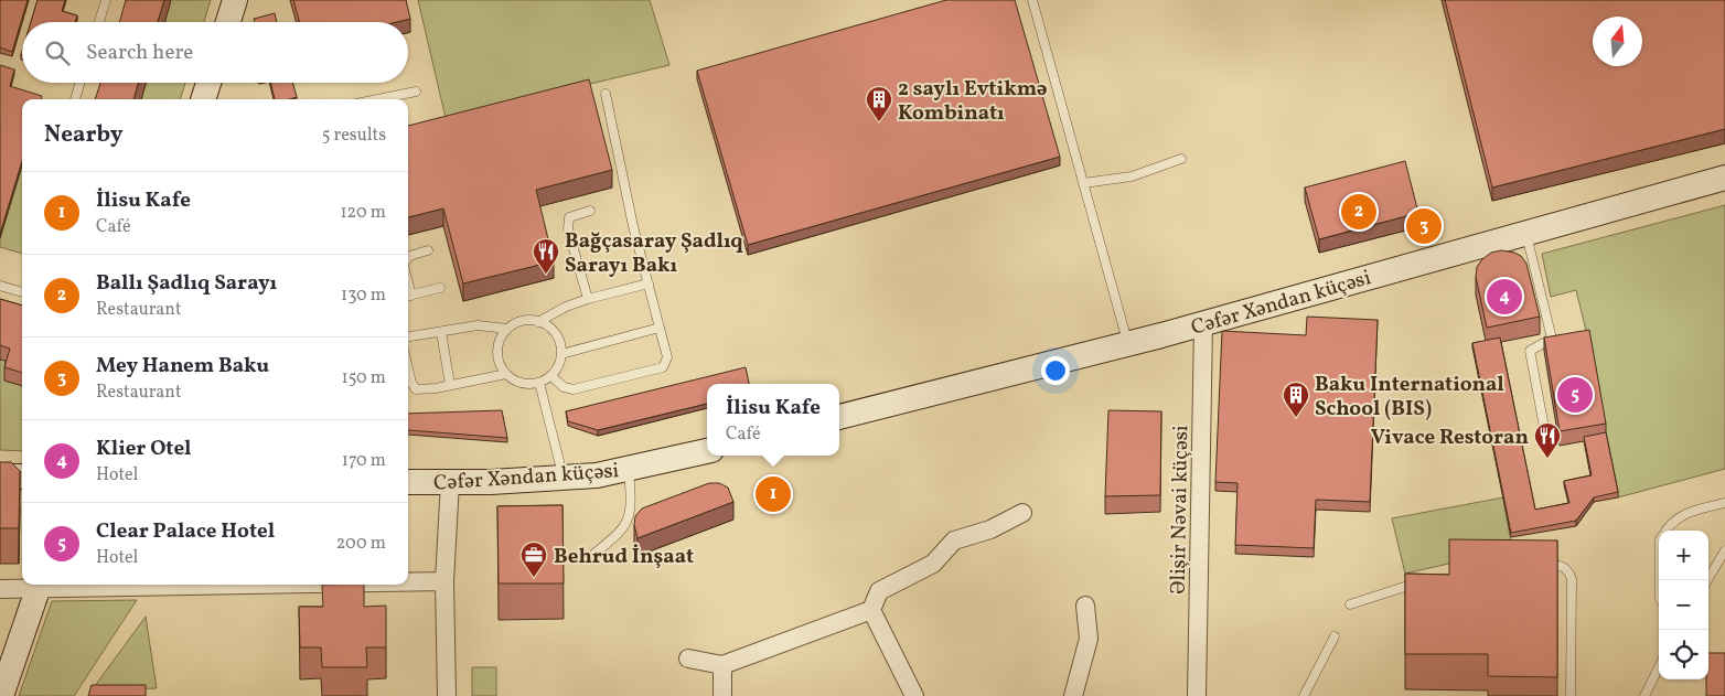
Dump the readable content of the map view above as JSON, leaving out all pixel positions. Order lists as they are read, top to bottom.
{
  "streets": {
    "main road": ["Cəfər Xəndan küçəsi"],
    "street": ["Əlişir Nəvai küçəsi"]
  },
  "crossings": [
    ["Cəfər Xəndan küçəsi", "Əlişir Nəvai küçəsi"]
  ],
  "places": {
    "building": ["2 saylı Evtikmə Kombinatı", "Baku International School (BIS)"],
    "restaurant": ["Bağçasaray Şadlıq Sarayı Bakı", "Vivace Restoran"],
    "office": ["Behrud İnşaat"]
  },
  "north": "top",
  "page": {
    "search": "Search here",
    "heading": ["Nearby", "5 results"],
    "list": [
      {
        "mark": "1",
        "name": "İlisu Kafe",
        "note": "Café",
        "value": "120 m"
      },
      {
        "mark": "2",
        "name": "Ballı Şadlıq Sarayı",
        "note": "Restaurant",
        "value": "130 m"
      },
      {
        "mark": "3",
        "name": "Mey Hanem Baku",
        "note": "Restaurant",
        "value": "150 m"
      },
      {
        "mark": "4",
        "name": "Klier Otel",
        "note": "Hotel",
        "value": "170 m"
      },
      {
        "mark": "5",
        "name": "Clear Palace Hotel",
        "note": "Hotel",
        "value": "200 m"
      }
    ],
    "pins": [
      "2",
      "3",
      "4",
      "5",
      "1"
    ],
    "popup": ["İlisu Kafe", "Café"],
    "map_buttons": ["+", "−"]
  }
}
